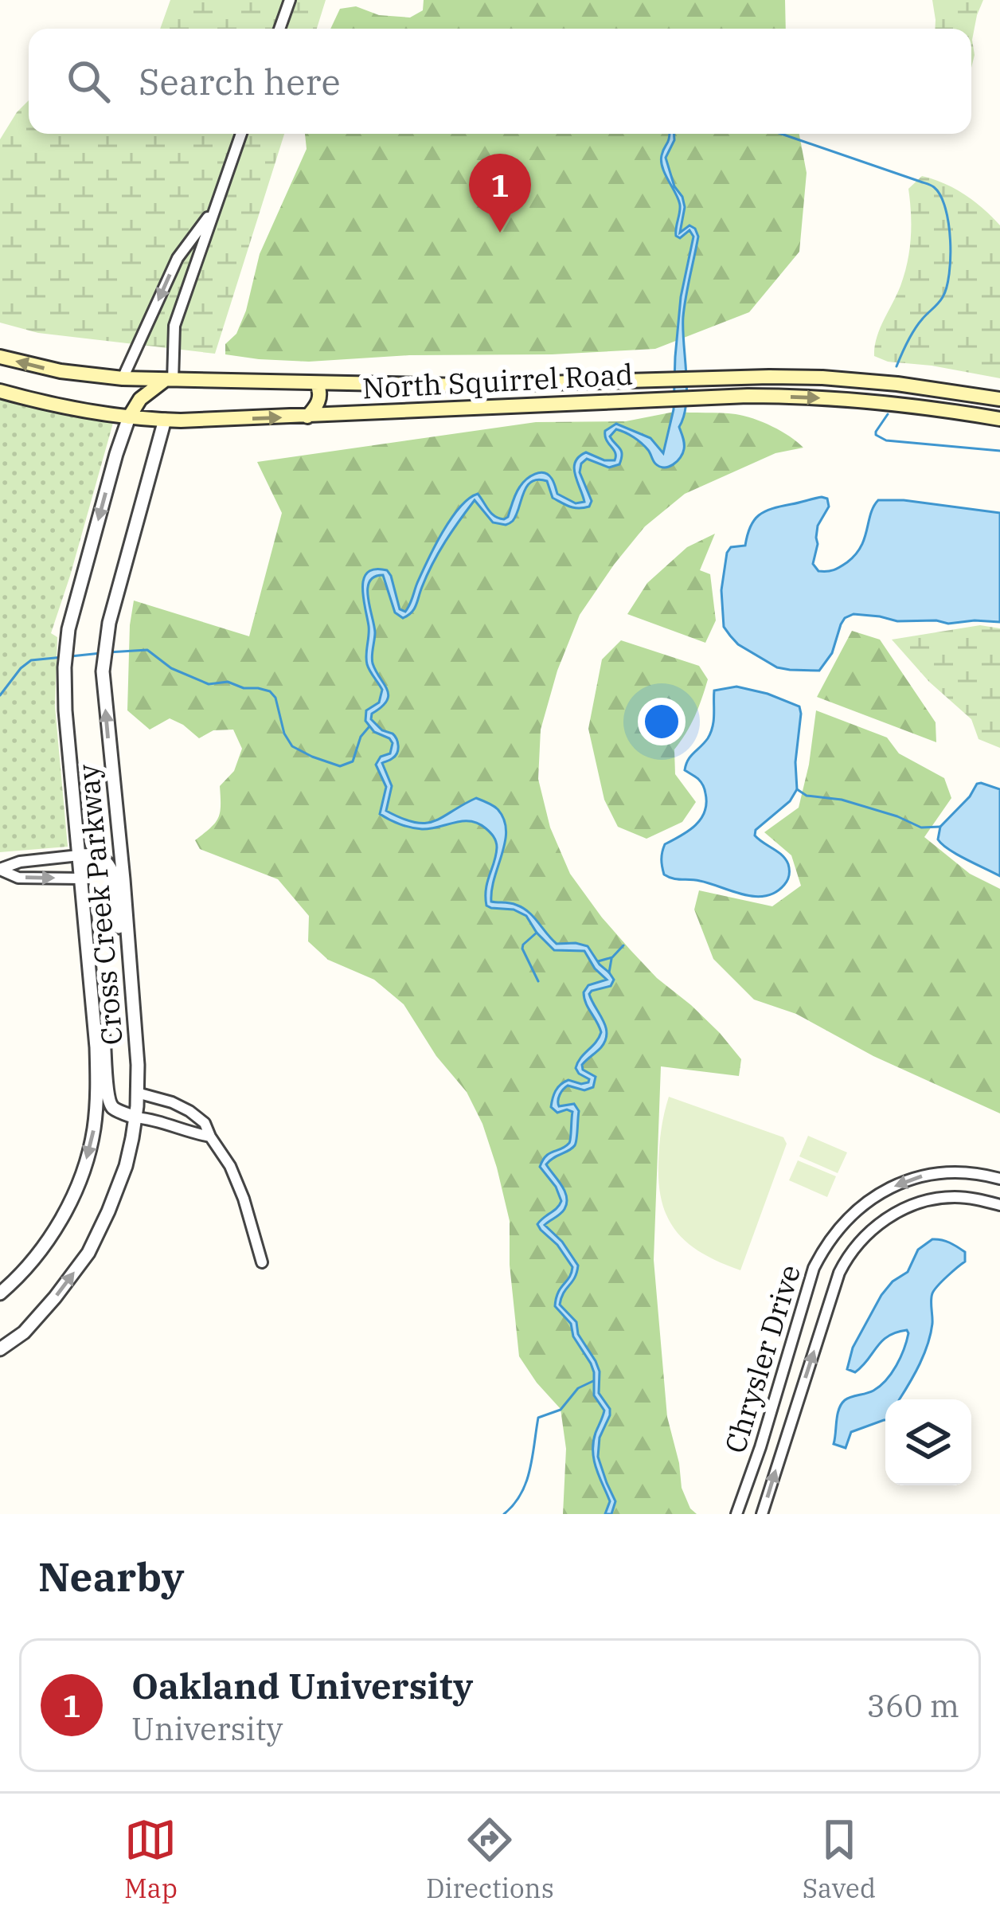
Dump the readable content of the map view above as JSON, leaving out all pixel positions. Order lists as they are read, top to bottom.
{
  "streets": {
    "main road": ["North Squirrel Road"],
    "street": ["Cross Creek Parkway", "Chrysler Drive"]
  },
  "crossings": [
    ["North Squirrel Road", "Cross Creek Parkway"]
  ],
  "page": {
    "search": "Search here",
    "pins": "1",
    "heading": "Nearby",
    "list": [
      {
        "mark": "1",
        "name": "Oakland University",
        "note": "University",
        "value": "360 m"
      }
    ],
    "nav": ["Map", "Directions", "Saved"]
  }
}
